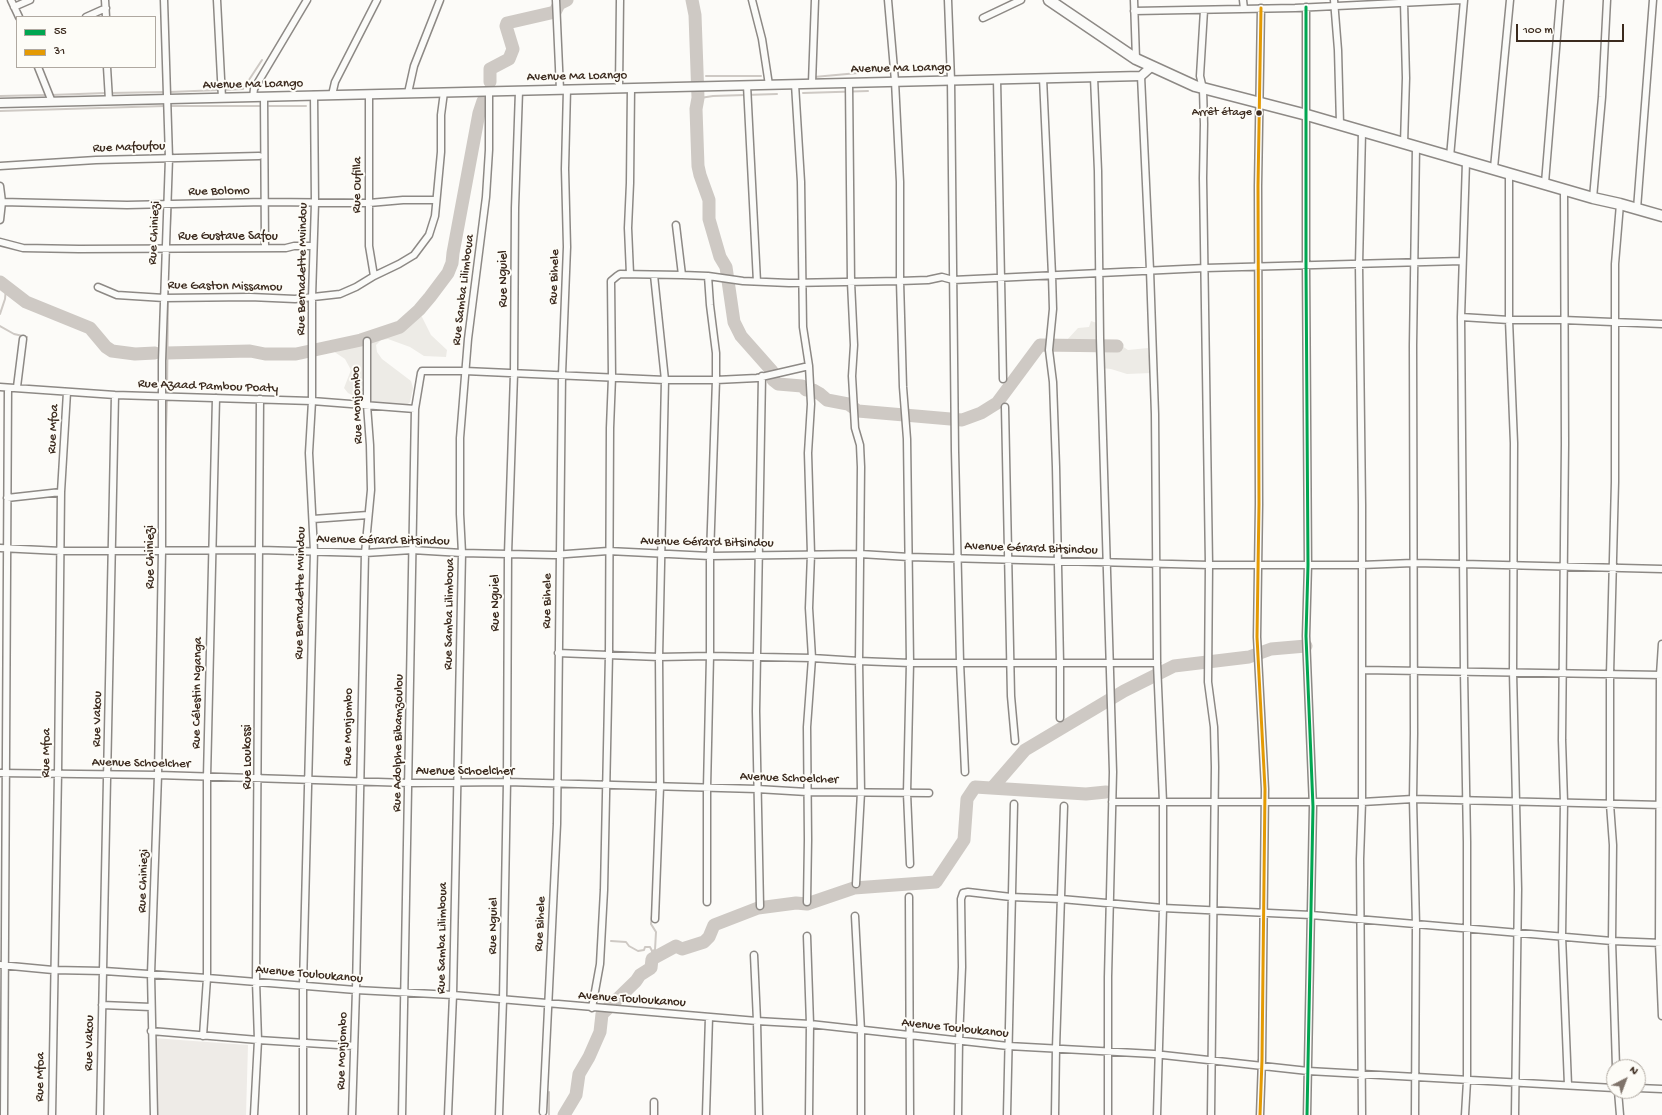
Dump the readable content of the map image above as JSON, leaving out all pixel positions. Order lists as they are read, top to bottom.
{
  "streets": {
    "main road": ["Avenue Ma Loango"],
    "street": [
      "Rue Mafoufou",
      "Rue Oufilla",
      "Rue Bolomo",
      "Rue Chiniezi",
      "Rue Gustave Safou",
      "Rue Bernadette Mvindou",
      "Rue Bihele",
      "Rue Nguiel",
      "Rue Gaston Missamou",
      "Rue Samba Lilimboua",
      "Rue Azaad Pambou Poaty",
      "Rue Monjombo",
      "Rue Mfoa",
      "Avenue Gérard Bitsindou",
      "Rue Célestin Nganga",
      "Rue Vakou",
      "Rue Adolphe Bibamzoulou",
      "Rue Loukossi",
      "Avenue Schoelcher",
      "Avenue Touloukanou"
    ]
  },
  "crossings": [
    ["Avenue Ma Loango", "Rue Oufilla"],
    ["Avenue Ma Loango", "Rue Chiniezi"],
    ["Avenue Ma Loango", "Rue Bernadette Mvindou"],
    ["Avenue Ma Loango", "Rue Bihele"],
    ["Avenue Ma Loango", "Rue Nguiel"],
    ["Avenue Ma Loango", "Rue Gaston Missamou"],
    ["Avenue Ma Loango", "Rue Samba Lilimboua"],
    ["Rue Mafoufou", "Rue Chiniezi"],
    ["Rue Oufilla", "Rue Bolomo"],
    ["Rue Oufilla", "Rue Gaston Missamou"],
    ["Rue Bolomo", "Rue Chiniezi"],
    ["Rue Bolomo", "Rue Bernadette Mvindou"],
    ["Rue Bolomo", "Rue Gaston Missamou"],
    ["Rue Chiniezi", "Rue Gustave Safou"],
    ["Rue Chiniezi", "Rue Gaston Missamou"],
    ["Rue Chiniezi", "Rue Azaad Pambou Poaty"],
    ["Rue Chiniezi", "Avenue Gérard Bitsindou"],
    ["Rue Chiniezi", "Avenue Schoelcher"],
    ["Rue Chiniezi", "Avenue Touloukanou"],
    ["Rue Gustave Safou", "Rue Bernadette Mvindou"],
    ["Rue Bernadette Mvindou", "Rue Gaston Missamou"],
    ["Rue Bernadette Mvindou", "Rue Azaad Pambou Poaty"],
    ["Rue Bernadette Mvindou", "Avenue Gérard Bitsindou"],
    ["Rue Bernadette Mvindou", "Avenue Schoelcher"],
    ["Rue Bernadette Mvindou", "Avenue Touloukanou"],
    ["Rue Bihele", "Avenue Gérard Bitsindou"],
    ["Rue Bihele", "Avenue Schoelcher"],
    ["Rue Bihele", "Avenue Touloukanou"],
    ["Rue Nguiel", "Avenue Gérard Bitsindou"],
    ["Rue Nguiel", "Avenue Schoelcher"],
    ["Rue Nguiel", "Avenue Touloukanou"],
    ["Rue Samba Lilimboua", "Avenue Gérard Bitsindou"],
    ["Rue Samba Lilimboua", "Rue Adolphe Bibamzoulou"],
    ["Rue Samba Lilimboua", "Avenue Schoelcher"],
    ["Rue Samba Lilimboua", "Avenue Touloukanou"],
    ["Rue Azaad Pambou Poaty", "Rue Monjombo"],
    ["Rue Azaad Pambou Poaty", "Rue Mfoa"],
    ["Rue Azaad Pambou Poaty", "Rue Célestin Nganga"],
    ["Rue Azaad Pambou Poaty", "Rue Vakou"],
    ["Rue Azaad Pambou Poaty", "Rue Adolphe Bibamzoulou"],
    ["Rue Azaad Pambou Poaty", "Rue Loukossi"],
    ["Rue Monjombo", "Avenue Gérard Bitsindou"],
    ["Rue Monjombo", "Avenue Schoelcher"],
    ["Rue Monjombo", "Avenue Touloukanou"],
    ["Rue Mfoa", "Avenue Gérard Bitsindou"],
    ["Rue Mfoa", "Avenue Schoelcher"],
    ["Rue Mfoa", "Avenue Touloukanou"],
    ["Avenue Gérard Bitsindou", "Rue Célestin Nganga"],
    ["Avenue Gérard Bitsindou", "Rue Vakou"],
    ["Avenue Gérard Bitsindou", "Rue Adolphe Bibamzoulou"],
    ["Avenue Gérard Bitsindou", "Rue Loukossi"],
    ["Rue Célestin Nganga", "Avenue Schoelcher"],
    ["Rue Célestin Nganga", "Avenue Touloukanou"],
    ["Rue Vakou", "Avenue Schoelcher"],
    ["Rue Vakou", "Avenue Touloukanou"],
    ["Rue Adolphe Bibamzoulou", "Avenue Schoelcher"],
    ["Rue Adolphe Bibamzoulou", "Avenue Touloukanou"],
    ["Rue Loukossi", "Avenue Schoelcher"],
    ["Rue Loukossi", "Avenue Touloukanou"]
  ],
  "places": ["Arrêt étage"],
  "lines": ["transit line 55", "transit line 31"],
  "legend": ["55", "31"],
  "scale_bar": "100 m",
  "north": "top right"
}
